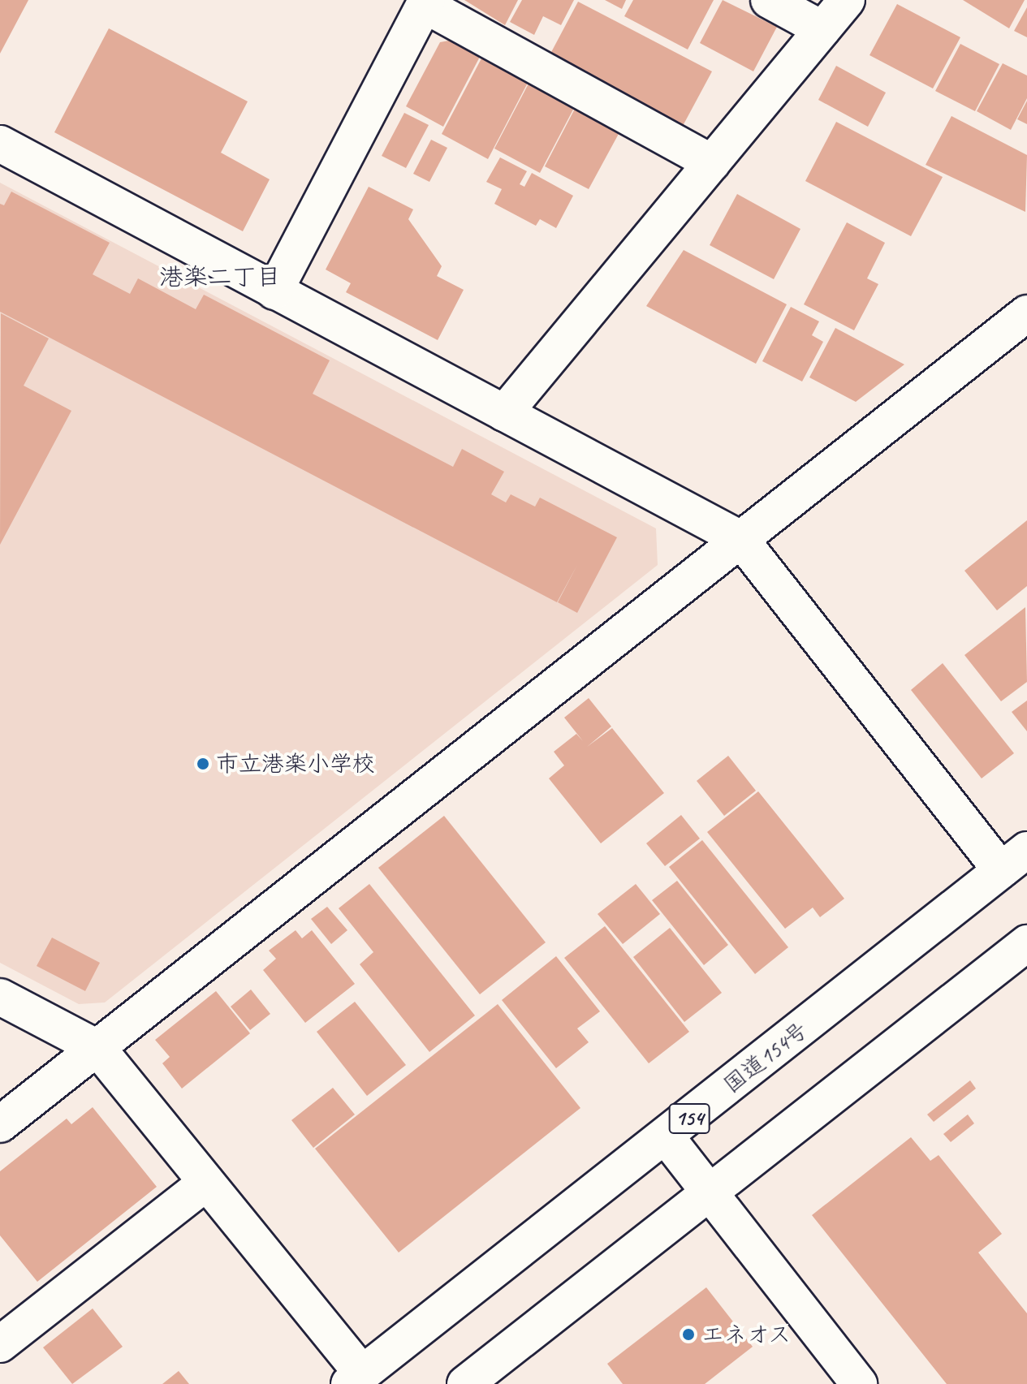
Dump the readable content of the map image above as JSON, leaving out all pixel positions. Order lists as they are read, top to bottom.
{
  "streets": {
    "main road": ["国道154号", "154"]
  },
  "districts": ["港楽二丁目"],
  "places": ["市立港楽小学校", "エネオス"]
}
